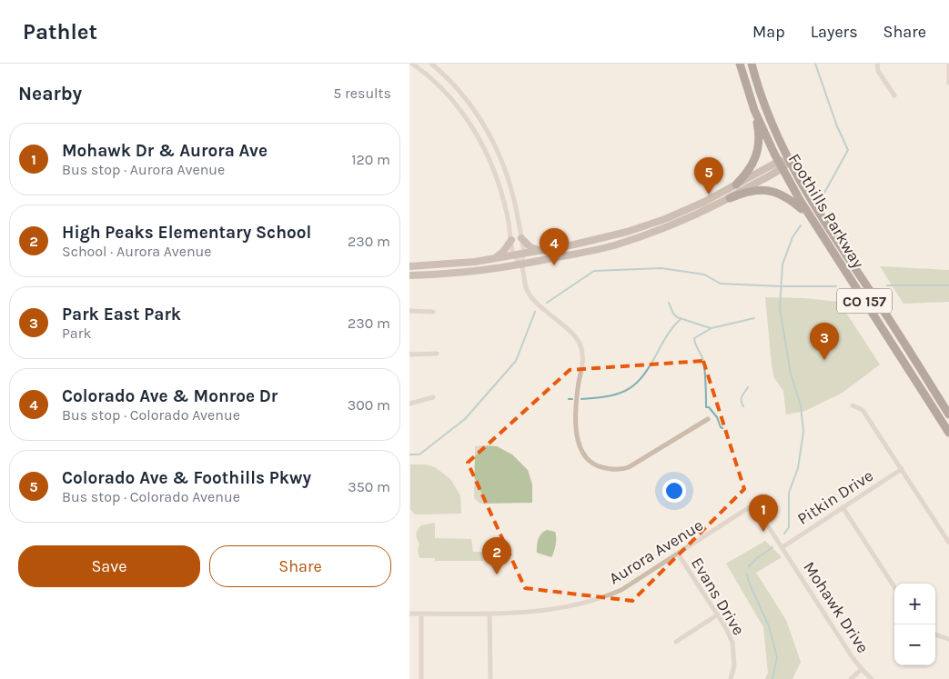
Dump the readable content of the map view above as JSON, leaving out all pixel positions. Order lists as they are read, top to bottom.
{
  "streets": {
    "highway": ["Foothills Parkway", "CO 157"],
    "street": [
      "Pitkin Drive",
      "Aurora Avenue",
      "Evans Drive",
      "Mohawk Drive"
    ]
  },
  "crossings": [
    ["Pitkin Drive", "Aurora Avenue"],
    ["Pitkin Drive", "Mohawk Drive"],
    ["Aurora Avenue", "Evans Drive"],
    ["Aurora Avenue", "Mohawk Drive"]
  ],
  "page": {
    "header": "Pathlet",
    "nav": ["Map", "Layers", "Share"],
    "heading": ["Nearby", "5 results"],
    "list": [
      {
        "mark": "1",
        "name": "Mohawk Dr & Aurora Ave",
        "note": "Bus stop · Aurora Avenue",
        "value": "120 m"
      },
      {
        "mark": "2",
        "name": "High Peaks Elementary School",
        "note": "School · Aurora Avenue",
        "value": "230 m"
      },
      {
        "mark": "3",
        "name": "Park East Park",
        "note": "Park",
        "value": "230 m"
      },
      {
        "mark": "4",
        "name": "Colorado Ave & Monroe Dr",
        "note": "Bus stop · Colorado Avenue",
        "value": "300 m"
      },
      {
        "mark": "5",
        "name": "Colorado Ave & Foothills Pkwy",
        "note": "Bus stop · Colorado Avenue",
        "value": "350 m"
      }
    ],
    "pins": [
      "5",
      "4",
      "3",
      "1",
      "2"
    ],
    "buttons": ["Save", "Share"],
    "map_buttons": ["+", "−"]
  }
}
